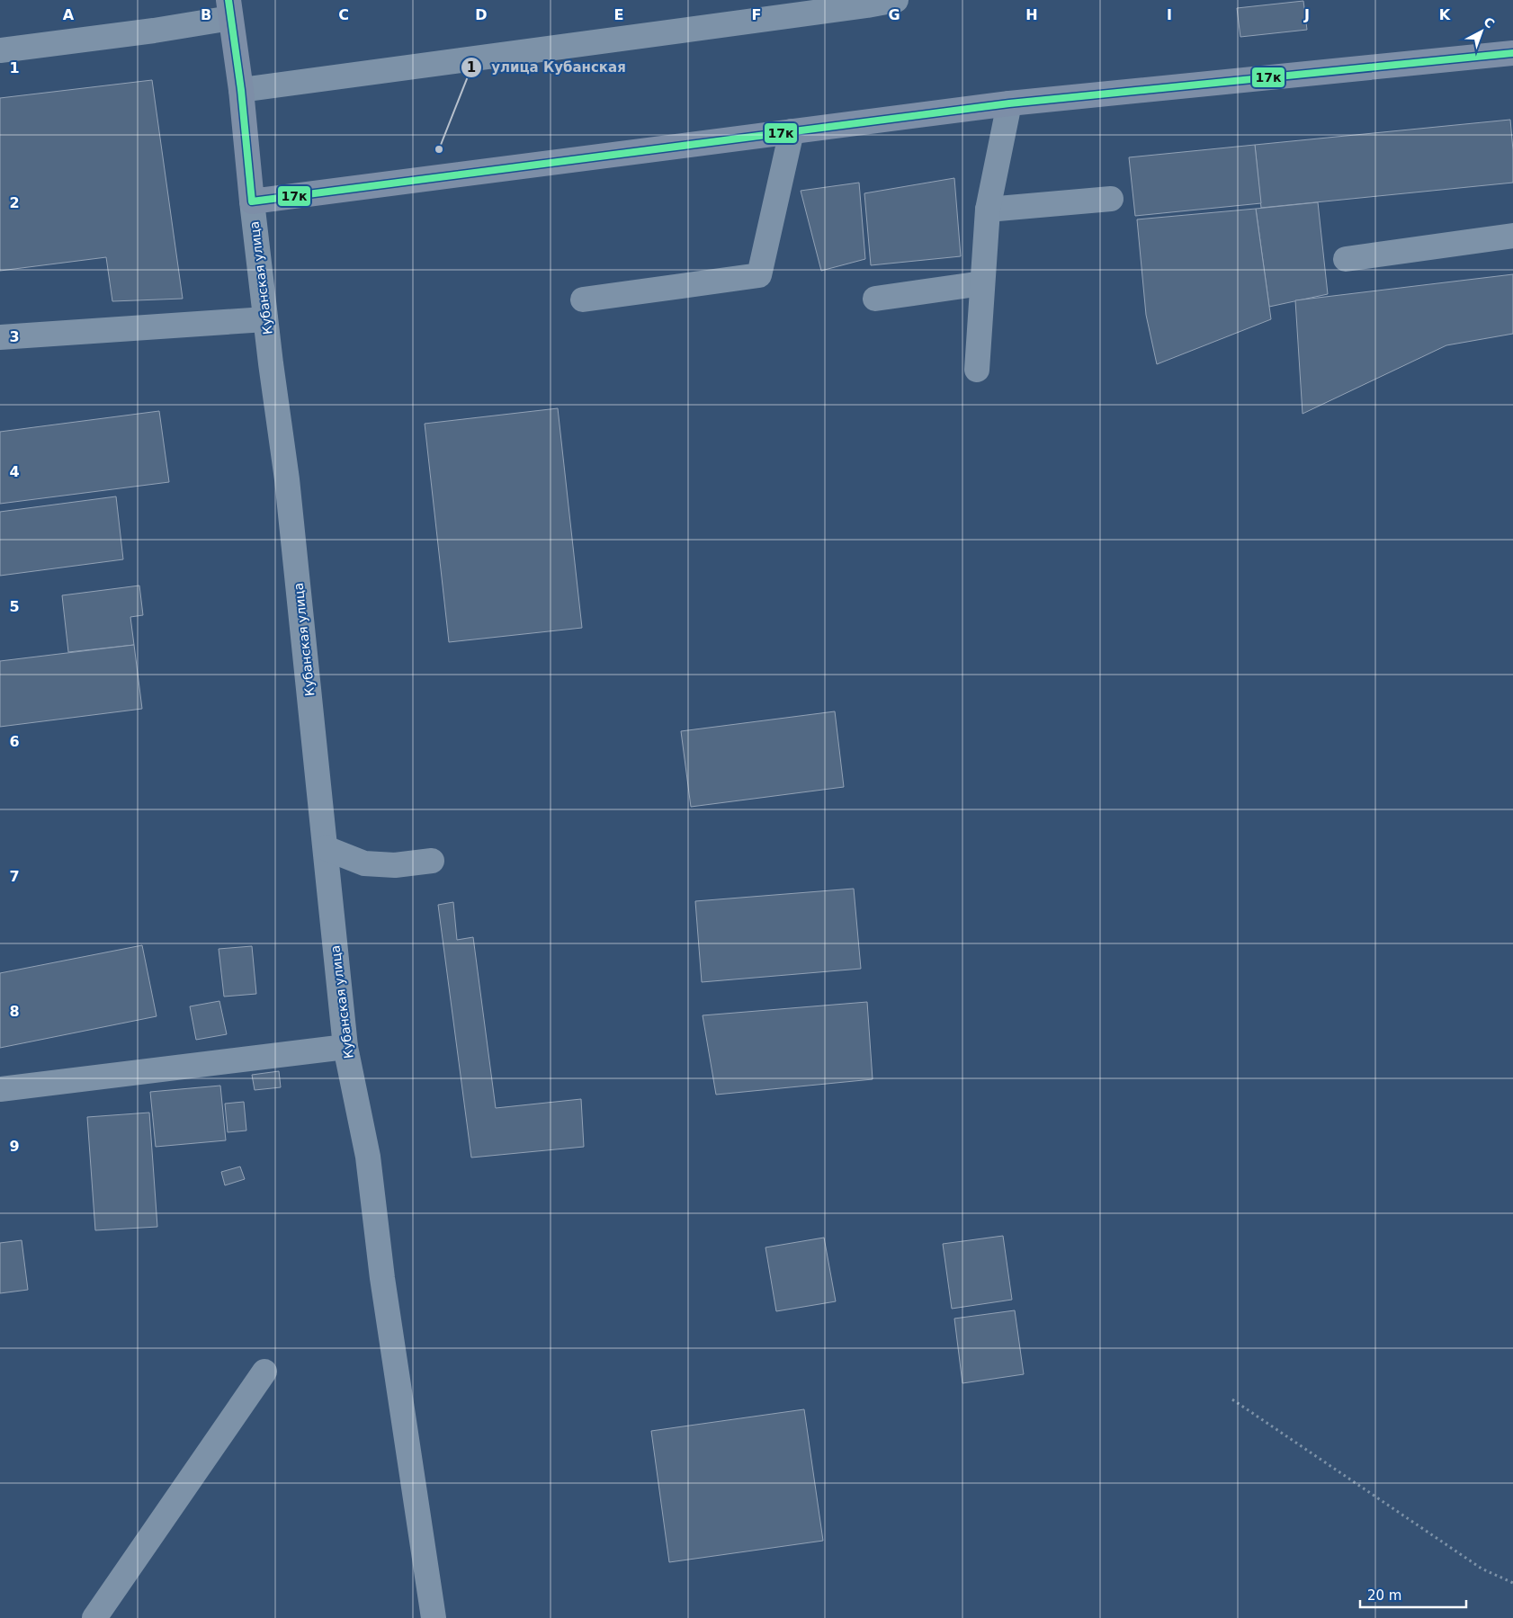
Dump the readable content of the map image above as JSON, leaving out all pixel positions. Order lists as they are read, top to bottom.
{
  "streets": {
    "main road": ["Кубанская улица"]
  },
  "places": ["улица Кубанская"],
  "lines": ["transit line 17к"],
  "scale_bar": "20 m",
  "north": "top right",
  "grid": {
    "columns": [
      "A",
      "B",
      "C",
      "D",
      "E",
      "F",
      "G",
      "H",
      "I",
      "J",
      "K"
    ],
    "rows": [
      "1",
      "2",
      "3",
      "4",
      "5",
      "6",
      "7",
      "8",
      "9"
    ]
  }
}
